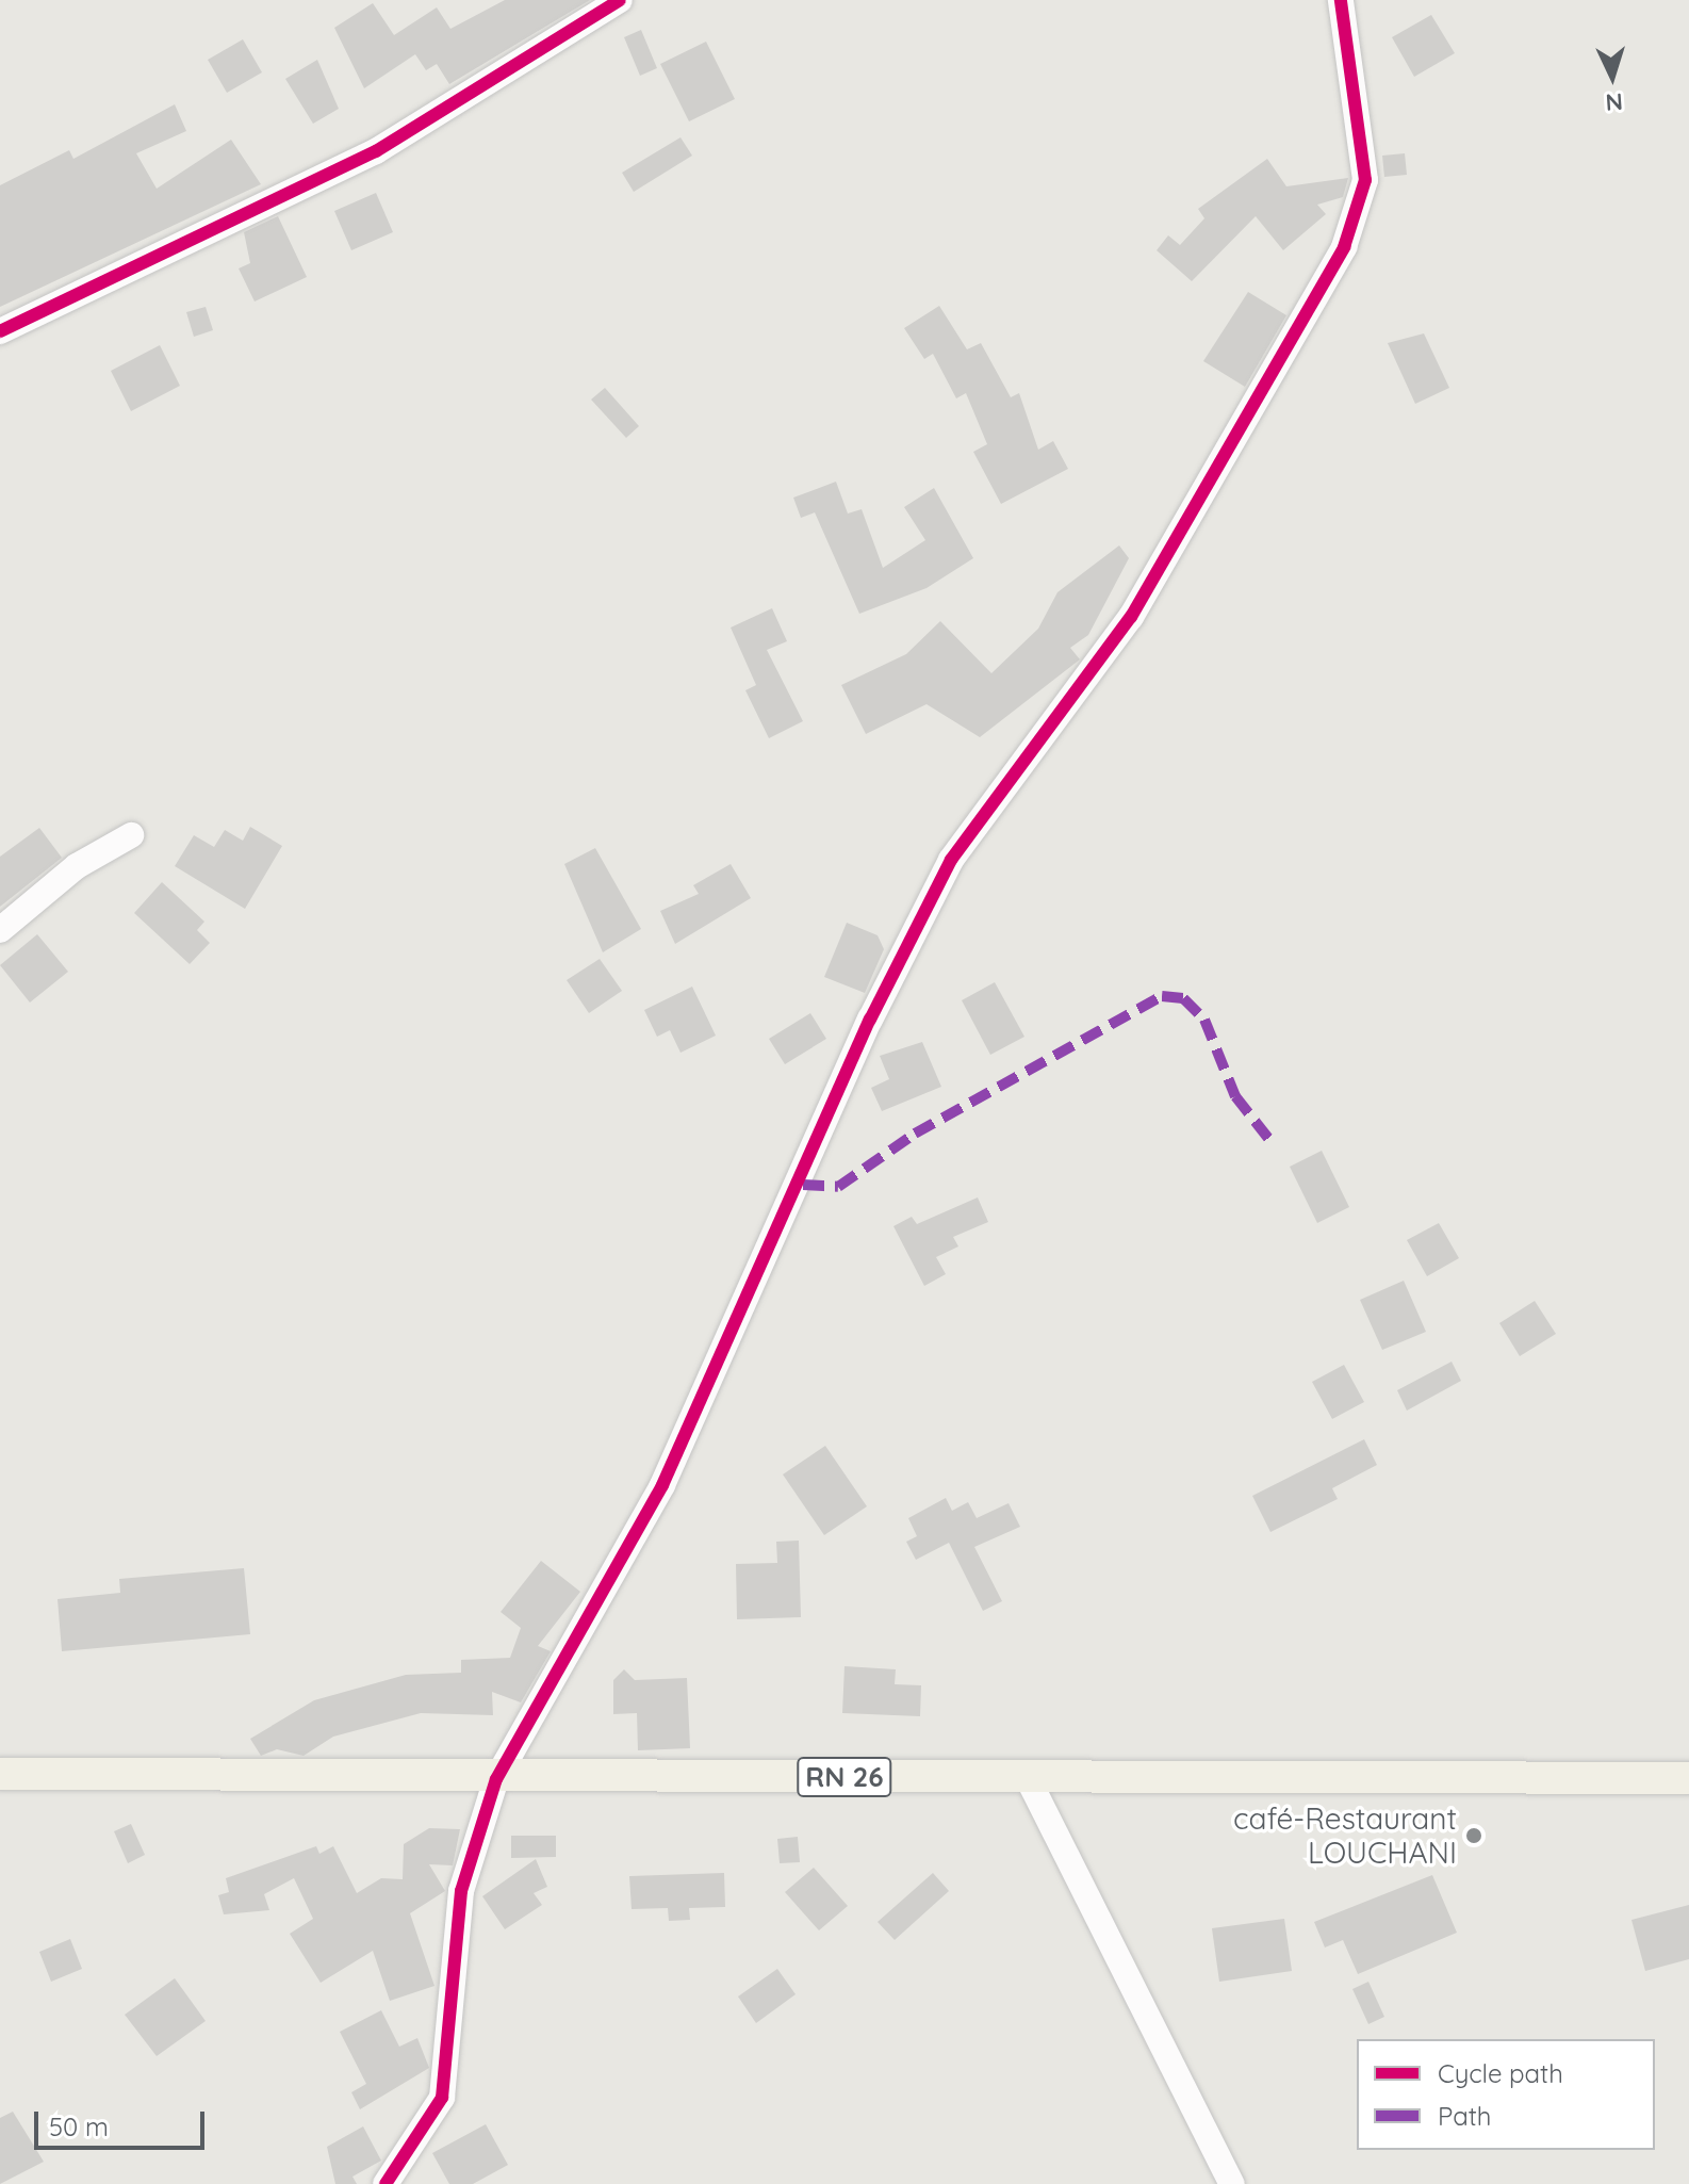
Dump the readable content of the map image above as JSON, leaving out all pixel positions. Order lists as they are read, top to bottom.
{
  "streets": {
    "main road": ["RN 26"]
  },
  "places": ["café-Restaurant LOUCHANI"],
  "legend": ["Cycle path", "Path"],
  "scale_bar": "50 m",
  "north": "bottom"
}
